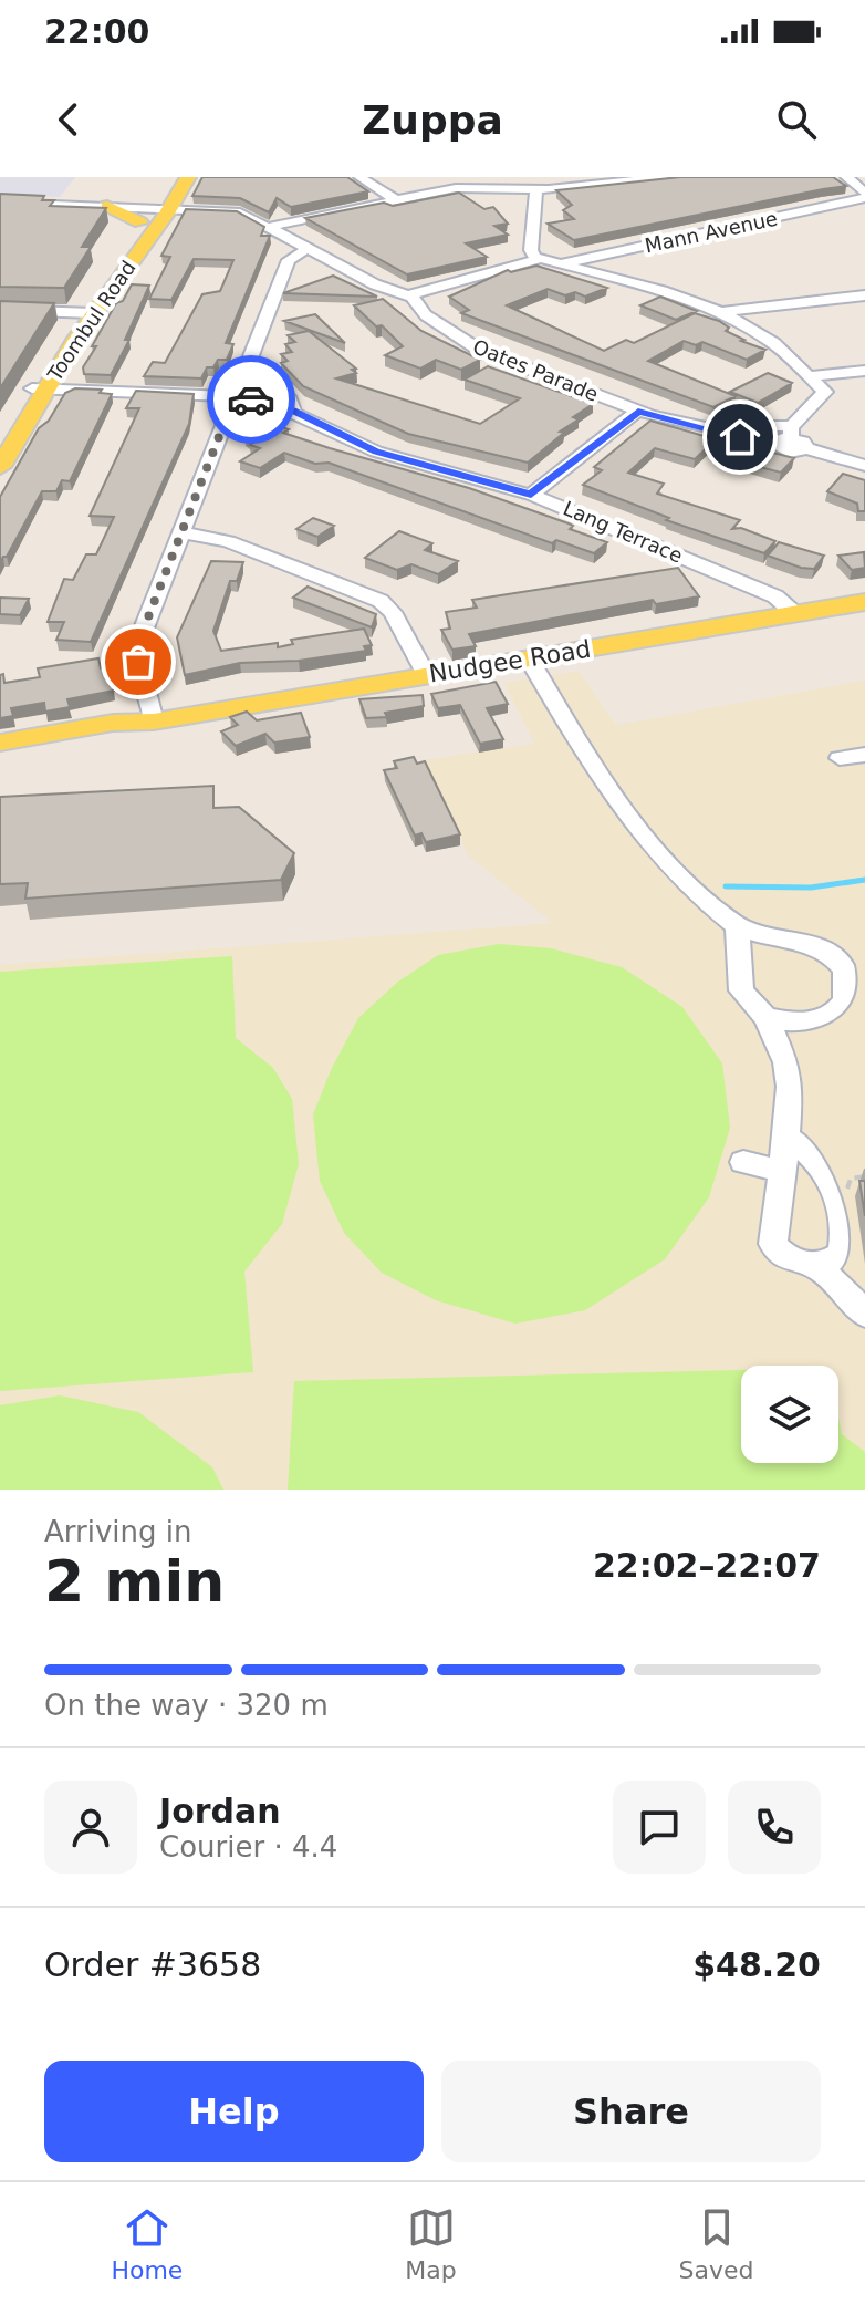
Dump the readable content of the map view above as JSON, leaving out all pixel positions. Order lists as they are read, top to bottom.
{
  "streets": {
    "main road": ["Toombul Road", "Nudgee Road"],
    "street": ["Mann Avenue", "Oates Parade", "Lang Terrace"]
  },
  "crossings": [
    ["Toombul Road", "Oates Parade"],
    ["Toombul Road", "Lang Terrace"],
    ["Lang Terrace", "Nudgee Road"]
  ],
  "page": {
    "status": "22:00",
    "header": "Zuppa",
    "heading": ["2 min", "Arriving in", "22:02–22:07"],
    "panel": [
      "Jordan",
      "Courier · 4.4",
      "Order #3658",
      "$48.20"
    ],
    "bar": "On the way · 320 m",
    "buttons": ["Help", "Share"],
    "tabs": ["Home", "Map", "Saved"]
  }
}
